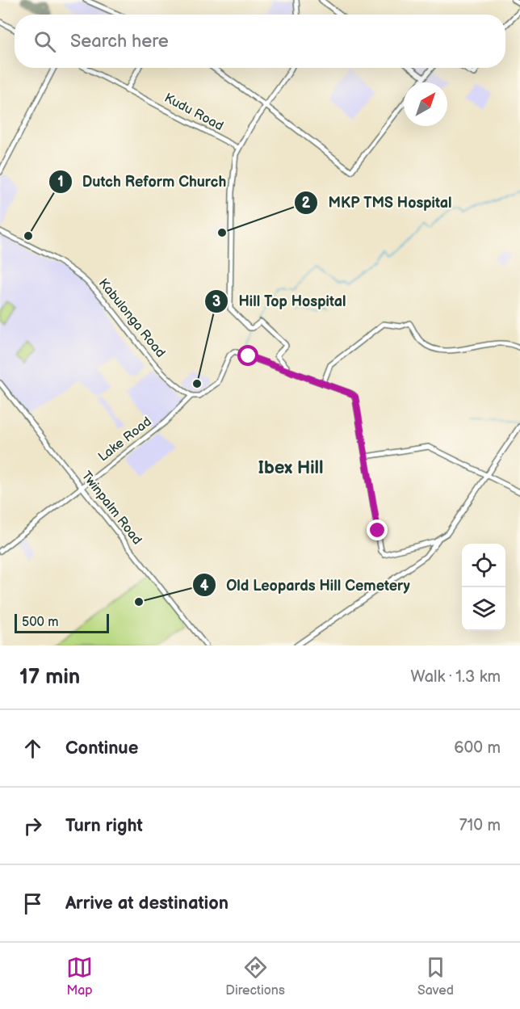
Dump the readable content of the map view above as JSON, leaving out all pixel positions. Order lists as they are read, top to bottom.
{
  "streets": {
    "main road": [
      "Kudu Road",
      "Kabulonga Road",
      "Lake Road",
      "Twinpalm Road"
    ]
  },
  "crossings": [
    ["Kabulonga Road", "Lake Road"],
    ["Lake Road", "Twinpalm Road"]
  ],
  "districts": ["Ibex Hill"],
  "places": [
    "MKP TMS Hospital",
    "Dutch Reform Church",
    "Hill Top Hospital",
    "Old Leopards Hill Cemetery"
  ],
  "scale_bar": "500 m",
  "north": "top right",
  "page": {
    "search": "Search here",
    "scale": "500 m",
    "heading": ["17 min", "Walk · 1.3 km"],
    "list": [
      ["Continue", "600 m"],
      ["Turn right", "710 m"],
      "Arrive at destination"
    ],
    "nav": ["Map", "Directions", "Saved"]
  }
}
